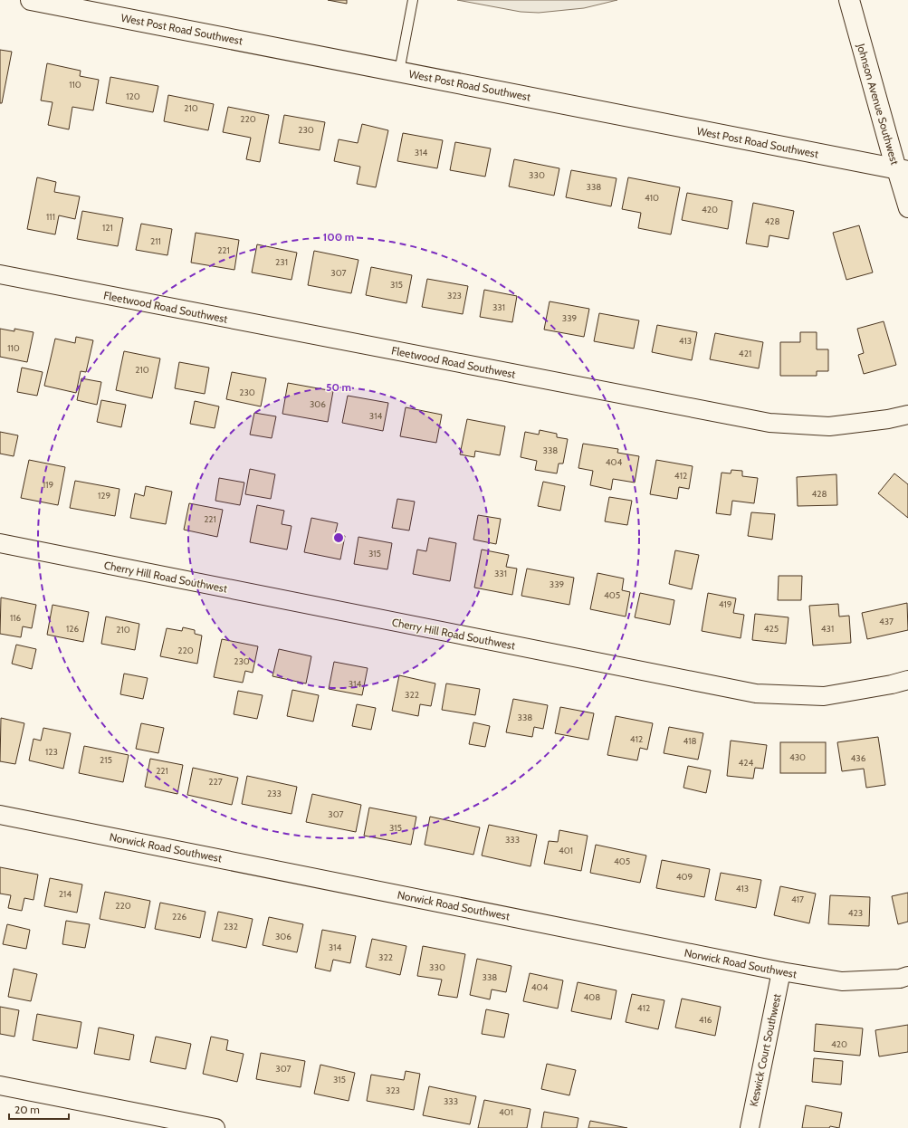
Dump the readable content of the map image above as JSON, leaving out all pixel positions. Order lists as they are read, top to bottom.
{
  "streets": {
    "street": [
      "West Post Road Southwest",
      "Johnson Avenue Southwest",
      "Fleetwood Road Southwest",
      "Cherry Hill Road Southwest",
      "Norwick Road Southwest",
      "Keswick Court Southwest"
    ]
  },
  "crossings": [
    ["West Post Road Southwest", "Johnson Avenue Southwest"],
    ["Norwick Road Southwest", "Keswick Court Southwest"]
  ],
  "house_numbers": [
    "110",
    "120",
    "210",
    "220",
    "230",
    "314",
    "330",
    "338",
    "410",
    "420",
    "111",
    "428",
    "121",
    "211",
    "221",
    "231",
    "307",
    "315",
    "323",
    "331",
    "339",
    "413",
    "110",
    "421",
    "210",
    "230",
    "306",
    "314",
    "338",
    "404",
    "412",
    "119",
    "428",
    "129",
    "221",
    "315",
    "331",
    "339",
    "405",
    "419",
    "116",
    "437",
    "126",
    "425",
    "431",
    "210",
    "220",
    "230",
    "314",
    "322",
    "338",
    "412",
    "418",
    "123",
    "430",
    "436",
    "215",
    "424",
    "221",
    "227",
    "233",
    "307",
    "315",
    "333",
    "401",
    "405",
    "409",
    "413",
    "214",
    "417",
    "220",
    "423",
    "226",
    "232",
    "306",
    "314",
    "322",
    "330",
    "338",
    "404",
    "408",
    "412",
    "416",
    "420",
    "307",
    "315",
    "323",
    "333",
    "401"
  ],
  "scale_bar": "20 m",
  "rings": ["100 m", "50 m"]
}
